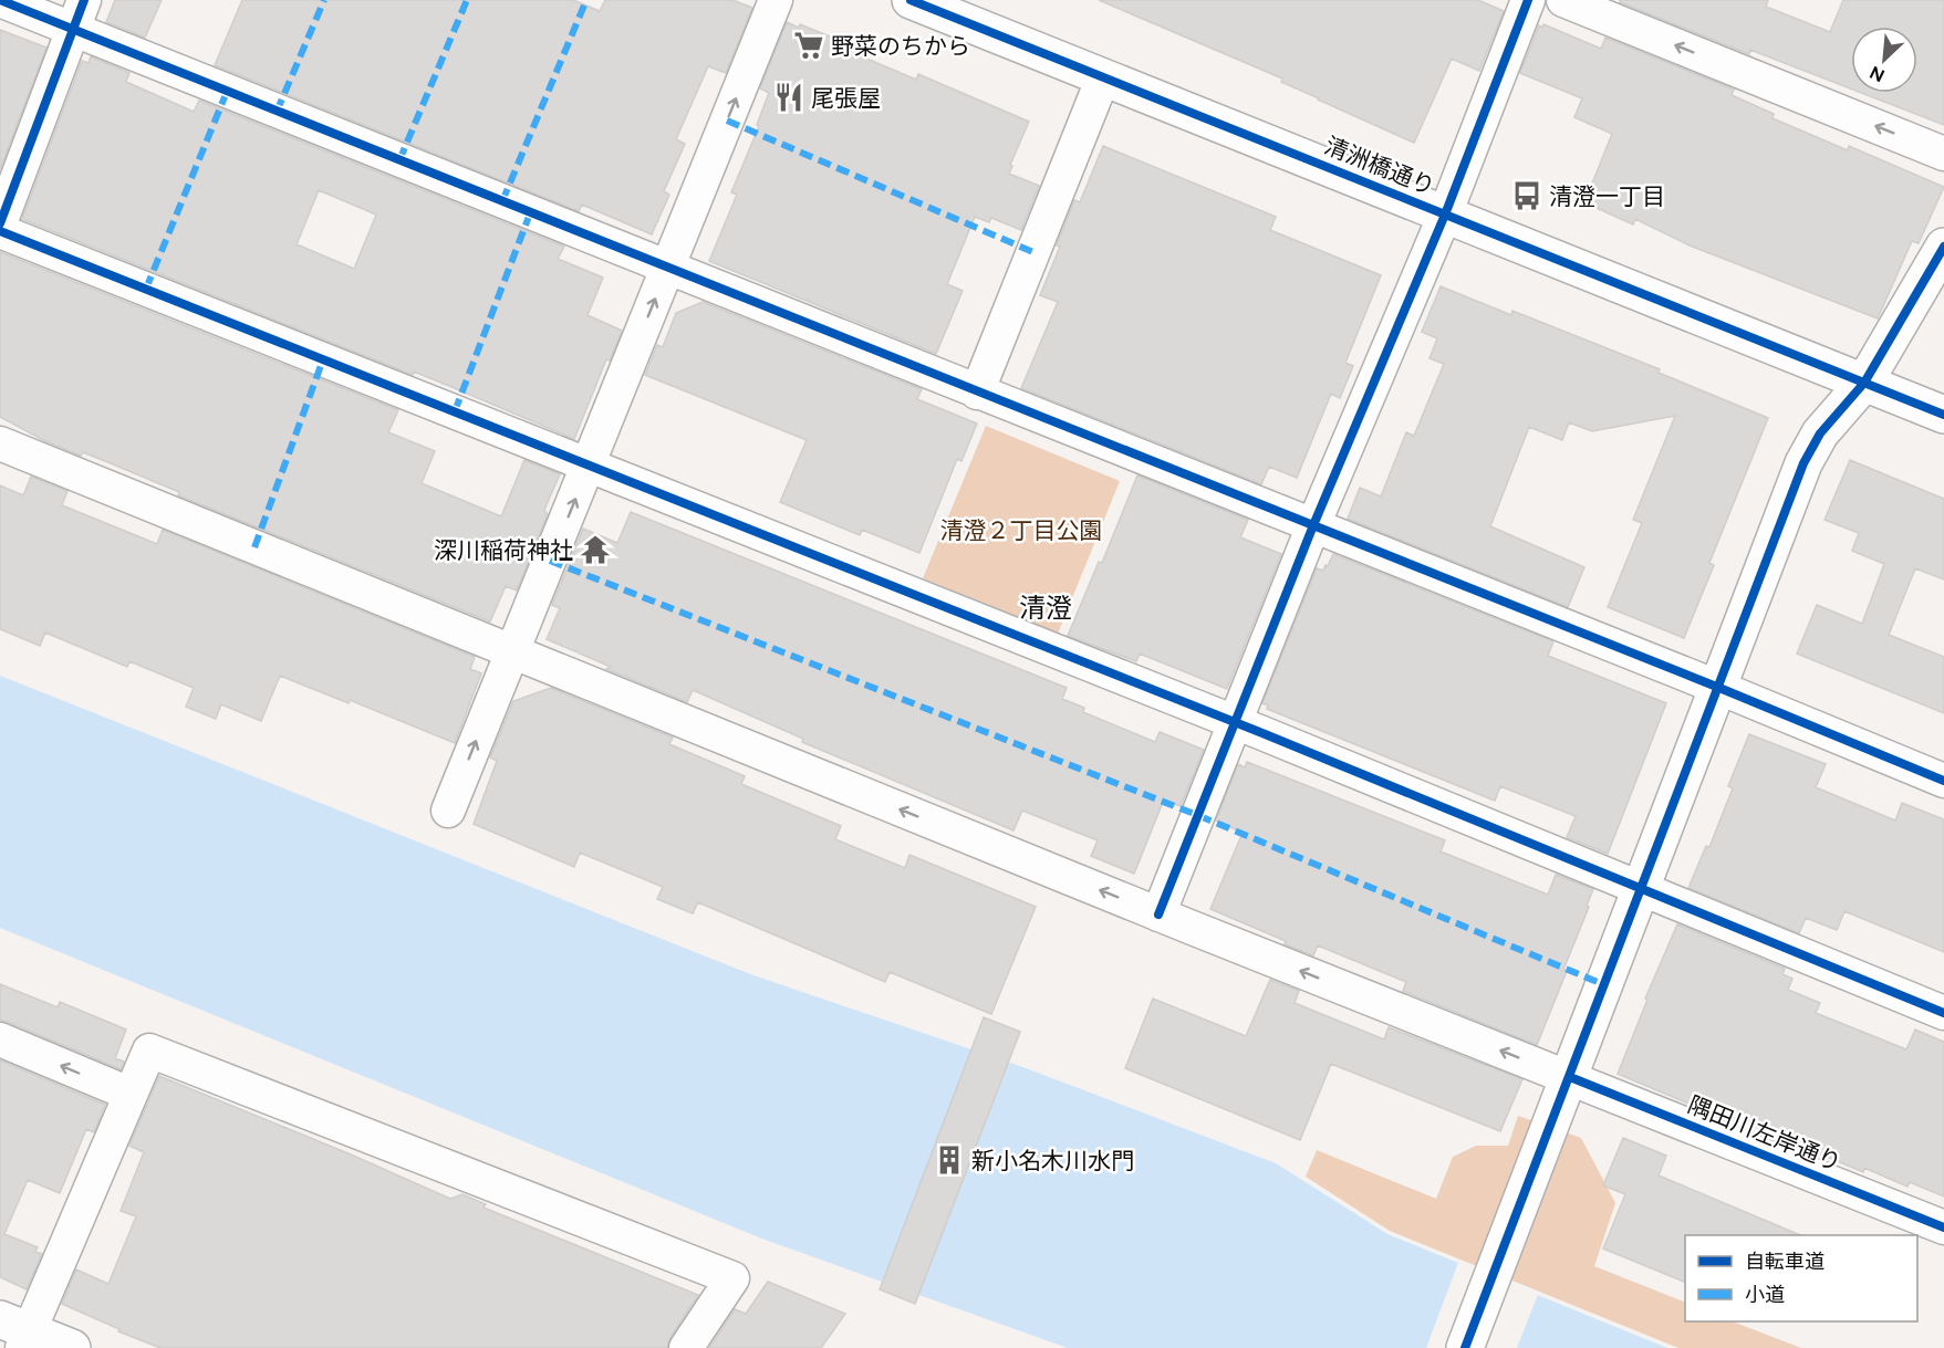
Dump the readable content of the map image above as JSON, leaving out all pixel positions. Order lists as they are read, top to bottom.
{
  "streets": {
    "street": ["清洲橋通り", "隅田川左岸通り"]
  },
  "districts": ["清澄"],
  "parks": ["清澄２丁目公園"],
  "places": {
    "supermarket": ["野菜のちから"],
    "restaurant": ["尾張屋"],
    "bus stop": ["清澄一丁目"],
    "temple": ["深川稲荷神社"],
    "building": ["新小名木川水門"]
  },
  "legend": ["自転車道", "小道"],
  "north": "bottom left"
}
